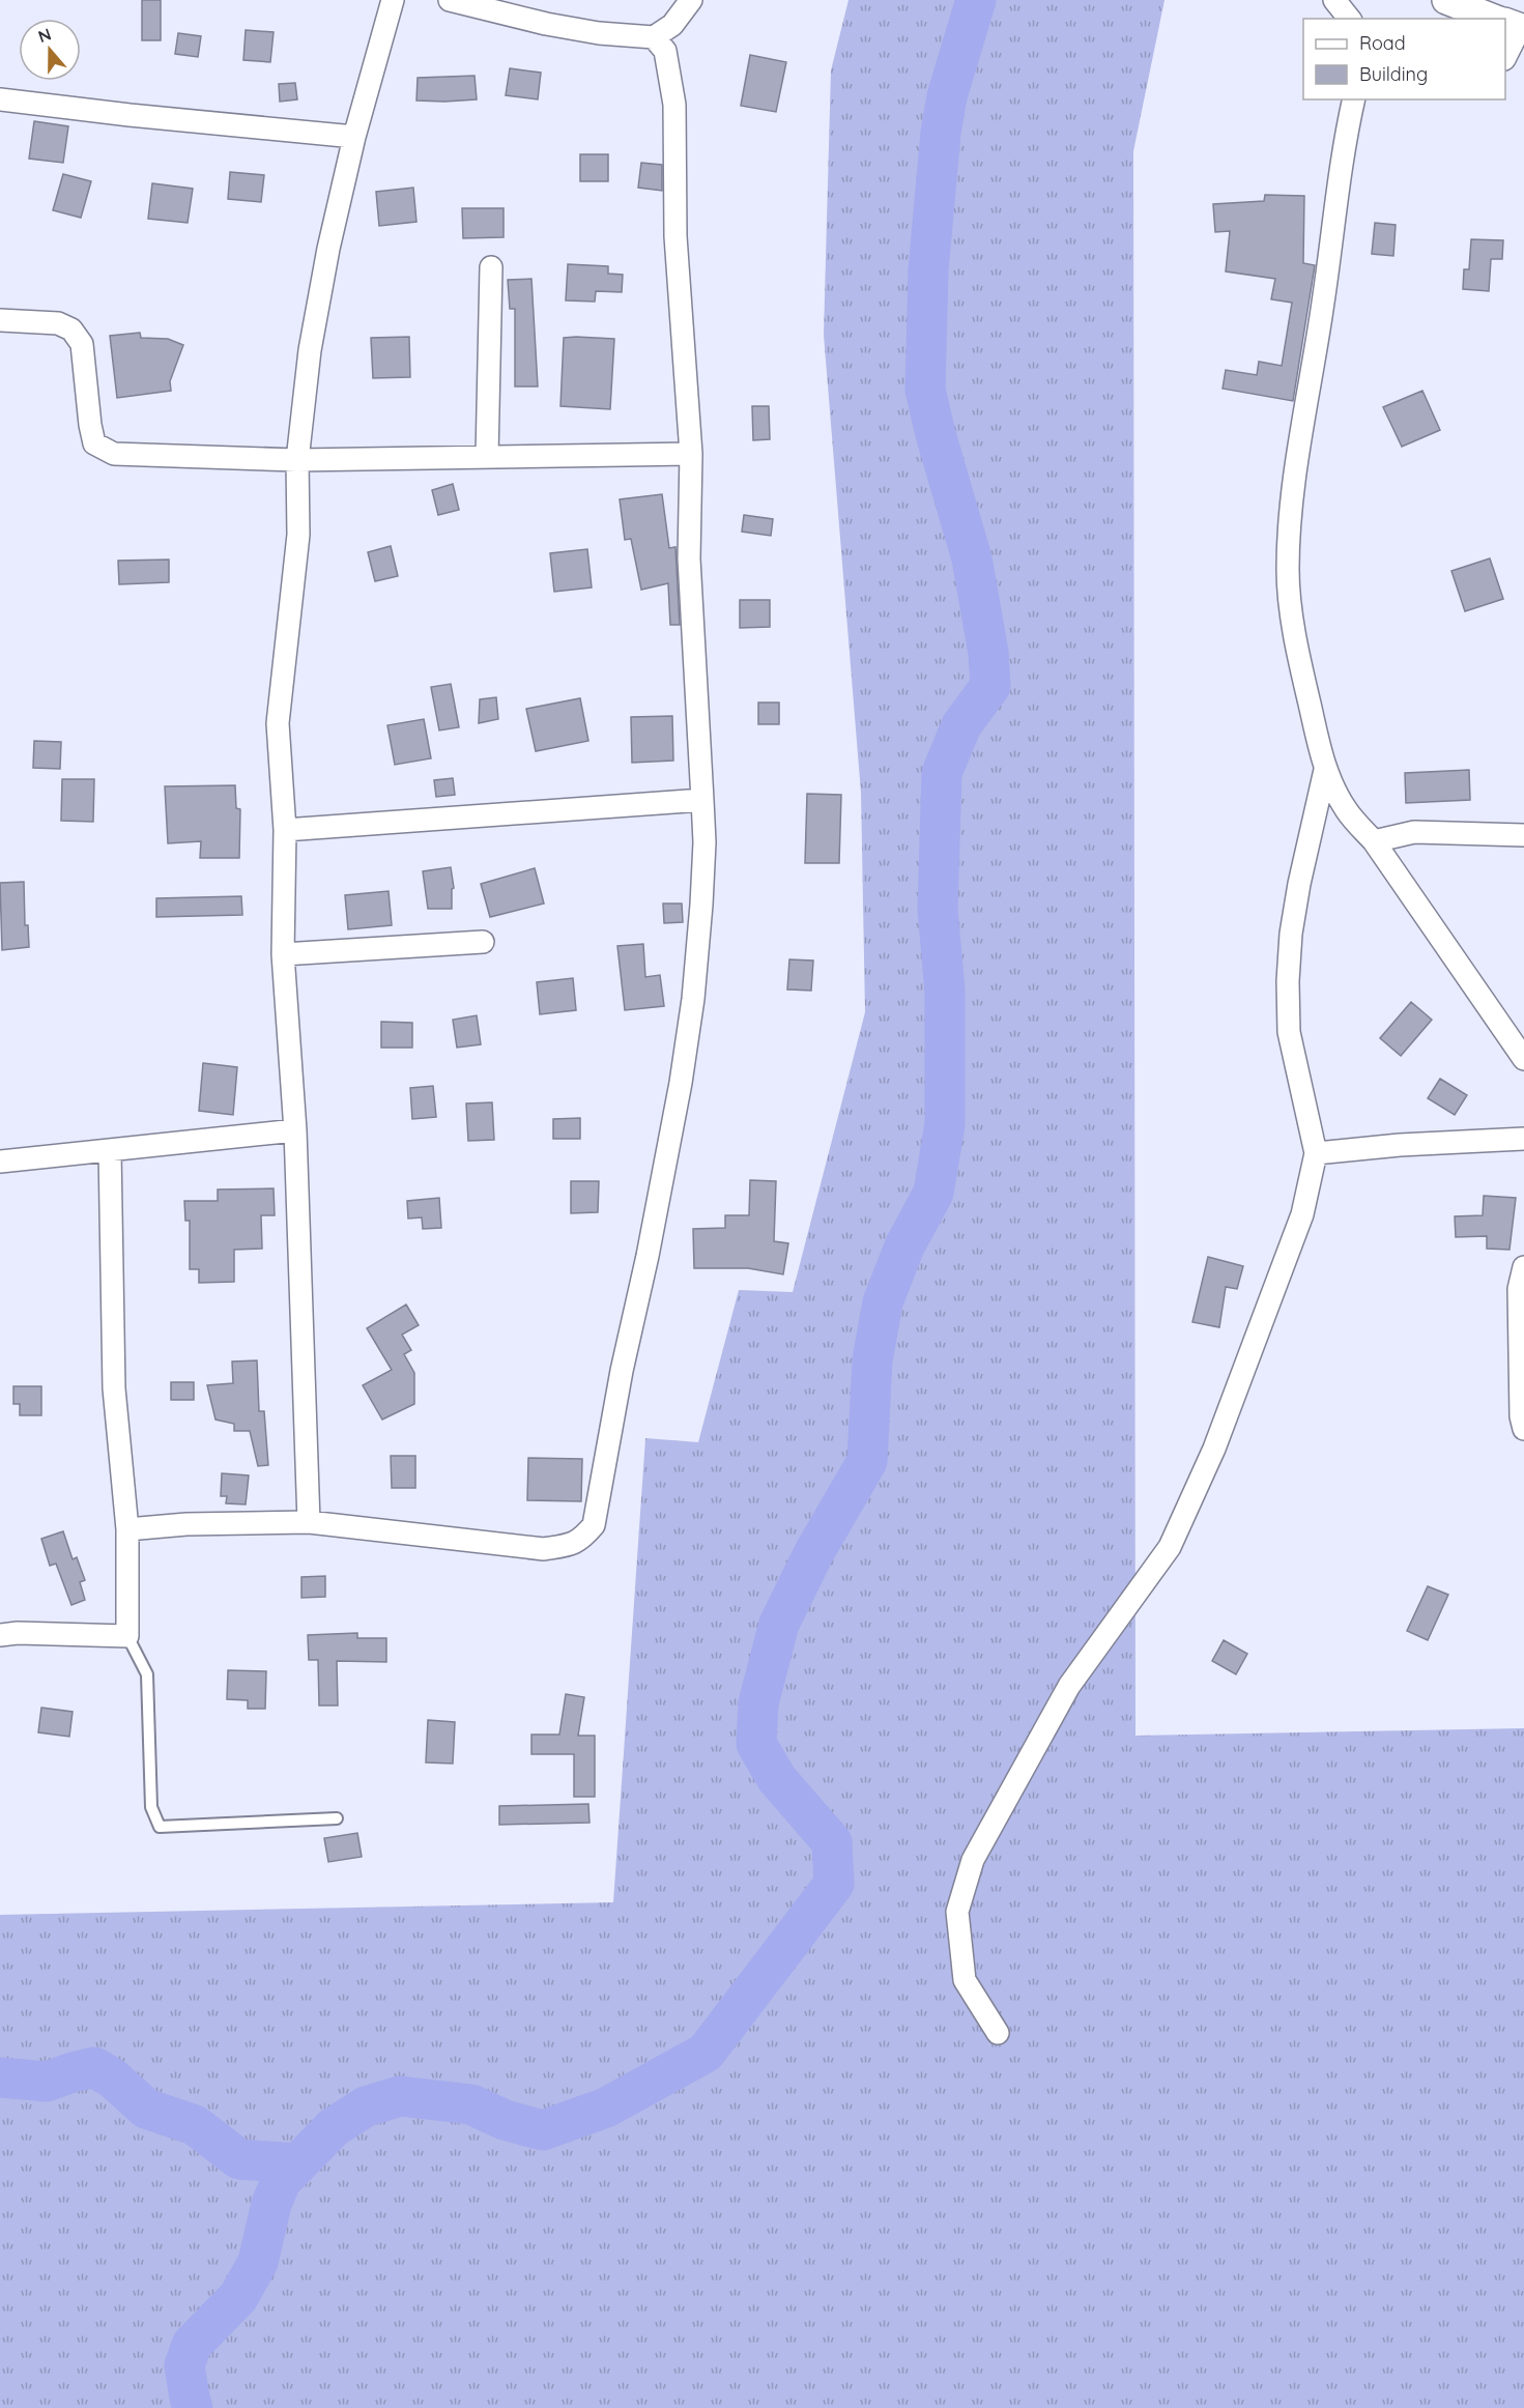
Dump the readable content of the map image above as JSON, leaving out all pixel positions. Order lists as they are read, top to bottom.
{
  "legend": ["Road", "Building"],
  "north": "top"
}
